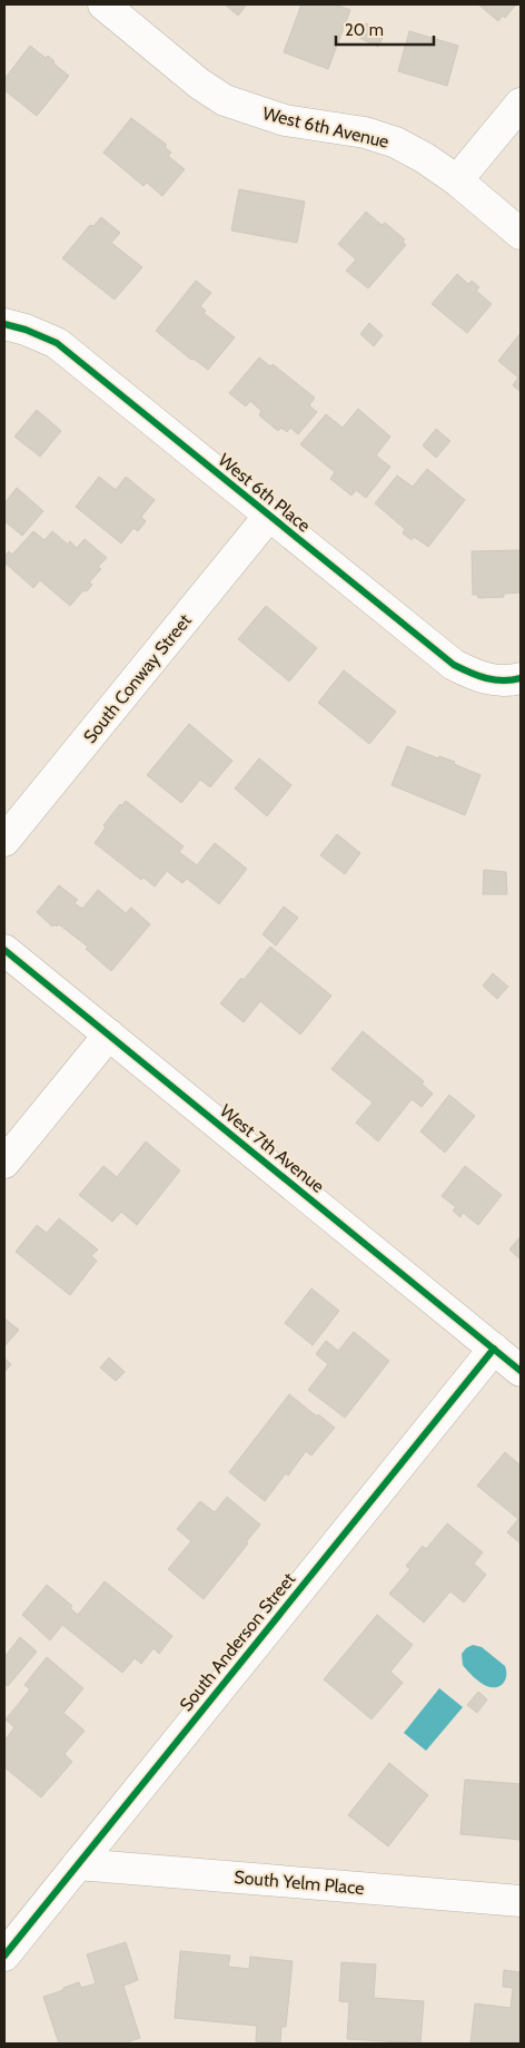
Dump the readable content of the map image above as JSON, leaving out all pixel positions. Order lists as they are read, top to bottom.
{
  "streets": {
    "street": [
      "West 6th Avenue",
      "West 6th Place",
      "South Conway Street",
      "West 7th Avenue",
      "South Anderson Street",
      "South Yelm Place"
    ]
  },
  "crossings": [
    ["West 6th Place", "South Conway Street"],
    ["West 7th Avenue", "South Anderson Street"],
    ["South Anderson Street", "South Yelm Place"]
  ],
  "scale_bar": "20 m"
}
